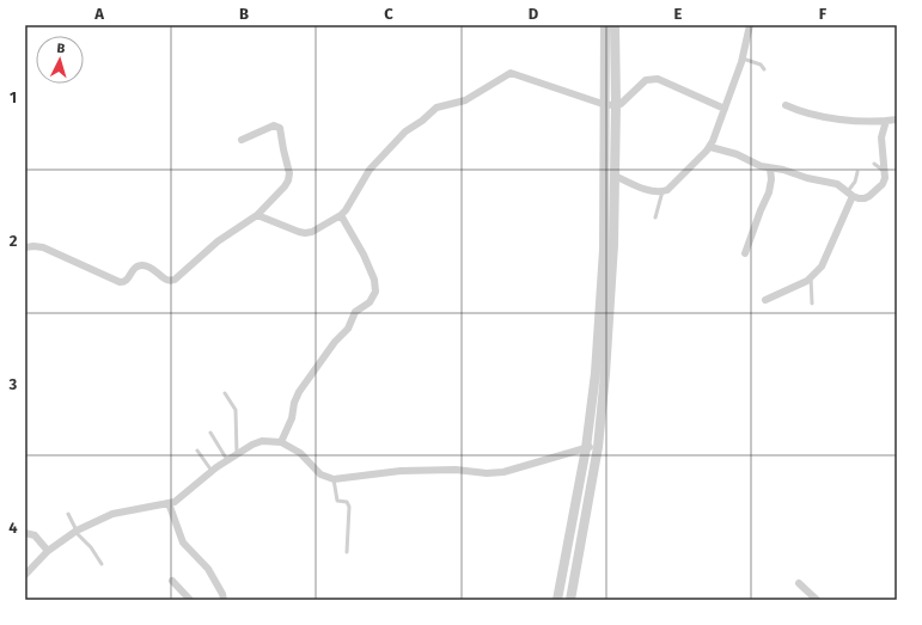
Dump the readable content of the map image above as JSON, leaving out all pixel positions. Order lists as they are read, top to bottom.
{
  "north": "top",
  "grid": {
    "columns": [
      "A",
      "B",
      "C",
      "D",
      "E",
      "F"
    ],
    "rows": [
      "1",
      "2",
      "3",
      "4"
    ]
  }
}
